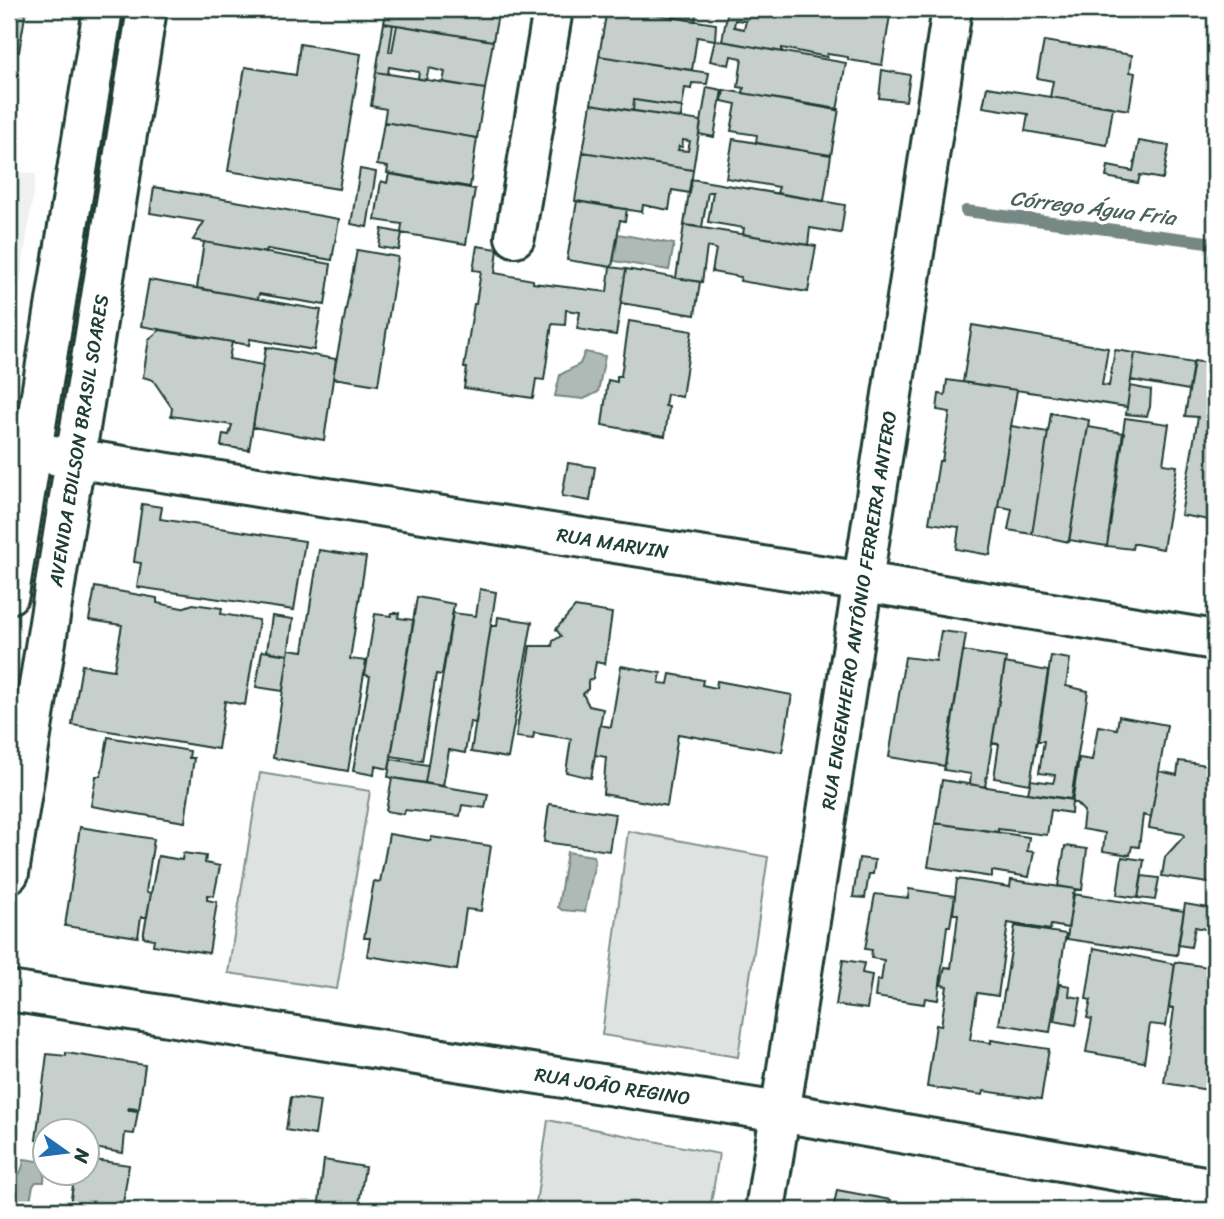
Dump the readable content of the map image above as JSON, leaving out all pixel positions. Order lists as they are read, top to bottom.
{
  "streets": {
    "street": [
      "AVENIDA EDILSON BRASIL SOARES",
      "RUA MARVIN",
      "RUA ENGENHEIRO ANTÔNIO FERREIRA ANTERO",
      "RUA JOÃO REGINO"
    ]
  },
  "crossings": [
    ["AVENIDA EDILSON BRASIL SOARES", "RUA MARVIN"],
    ["RUA MARVIN", "RUA ENGENHEIRO ANTÔNIO FERREIRA ANTERO"],
    ["RUA ENGENHEIRO ANTÔNIO FERREIRA ANTERO", "RUA JOÃO REGINO"]
  ],
  "water": ["Córrego Água Fria"],
  "north": "right"
}
